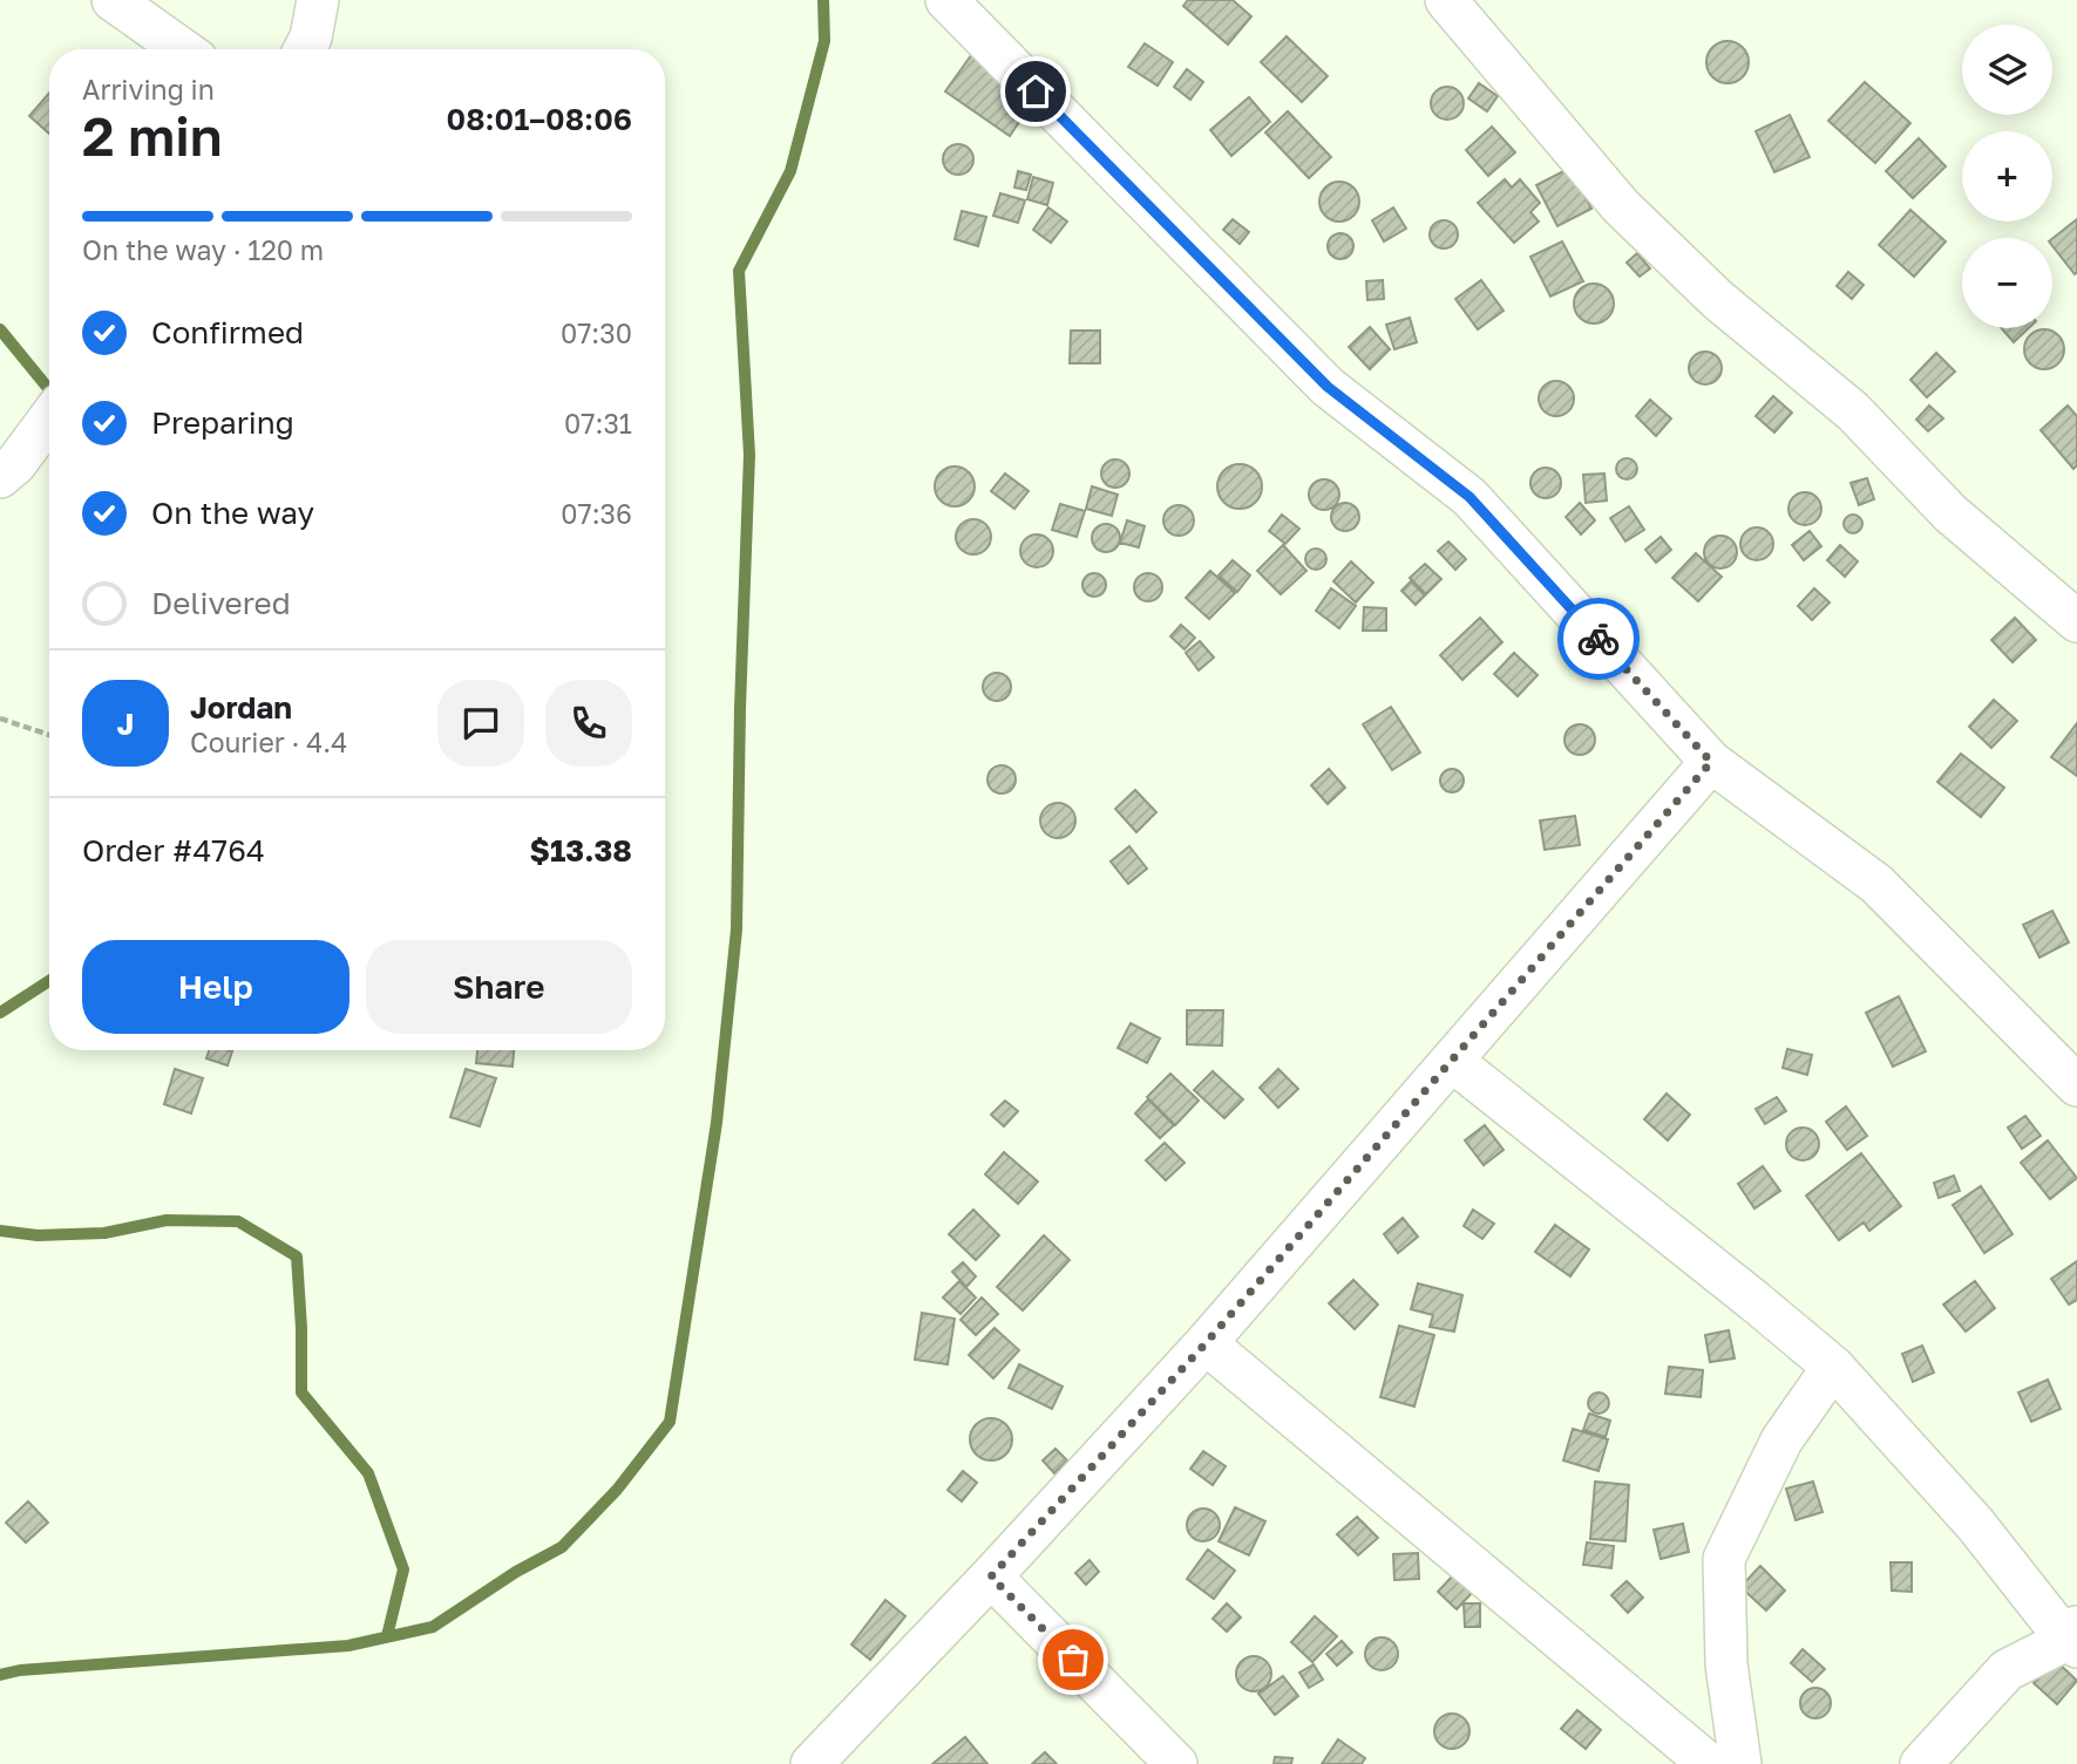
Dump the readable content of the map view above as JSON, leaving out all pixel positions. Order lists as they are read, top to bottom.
{
  "page": {
    "map_buttons": ["+", "−"],
    "heading": ["2 min", "Arriving in", "08:01–08:06"],
    "panel": [
      "Jordan",
      "Courier · 4.4",
      "Order #4764",
      "$13.38"
    ],
    "bar": "On the way · 120 m",
    "list": [
      ["Confirmed", "07:30"],
      ["Preparing", "07:31"],
      ["On the way", "07:36"],
      "Delivered"
    ],
    "round": "J",
    "buttons": ["Help", "Share"]
  }
}
